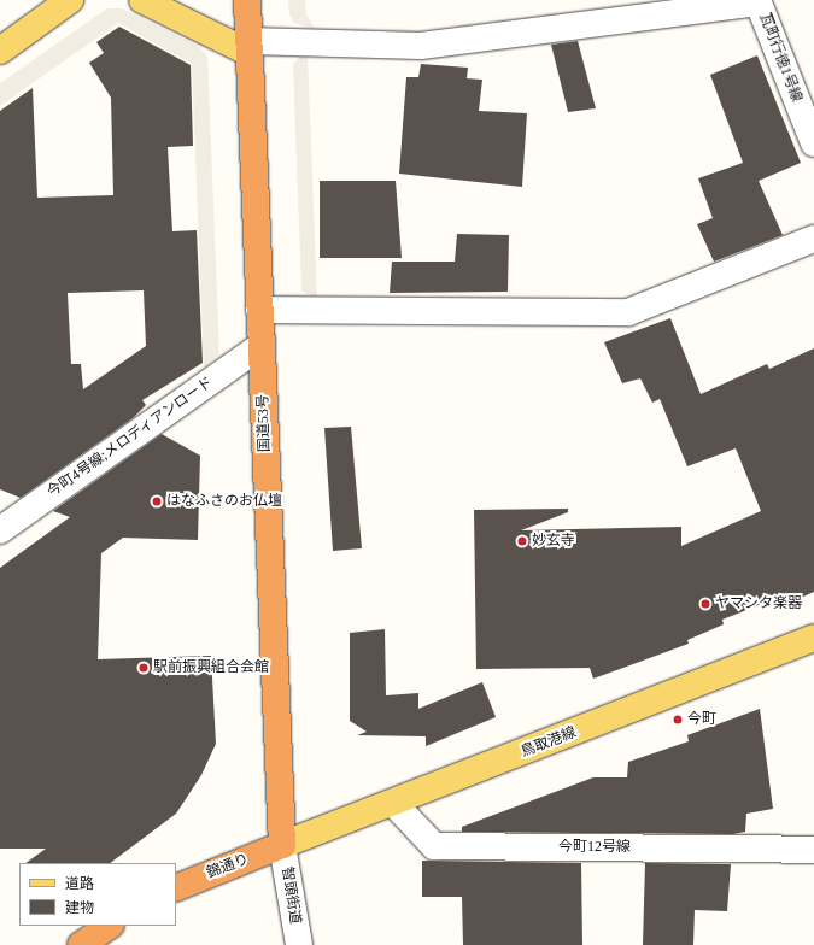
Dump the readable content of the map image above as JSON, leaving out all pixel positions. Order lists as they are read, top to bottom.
{
  "streets": {
    "highway": ["国道53号", "錦通り"],
    "main road": ["鳥取港線"],
    "street": [
      "瓦町行徳1号線",
      "今町4号線;メロディアンロード",
      "今町12号線",
      "智頭街道"
    ]
  },
  "crossings": [
    ["国道53号", "今町4号線;メロディアンロード"],
    ["国道53号", "鳥取港線"],
    ["国道53号", "錦通り"],
    ["国道53号", "智頭街道"],
    ["鳥取港線", "今町12号線"],
    ["鳥取港線", "錦通り"],
    ["鳥取港線", "智頭街道"],
    ["錦通り", "智頭街道"]
  ],
  "places": [
    "はなふさのお仏壇",
    "妙玄寺",
    "ヤマシタ楽器",
    "駅前振興組合会館",
    "今町"
  ],
  "legend": ["道路", "建物"]
}
